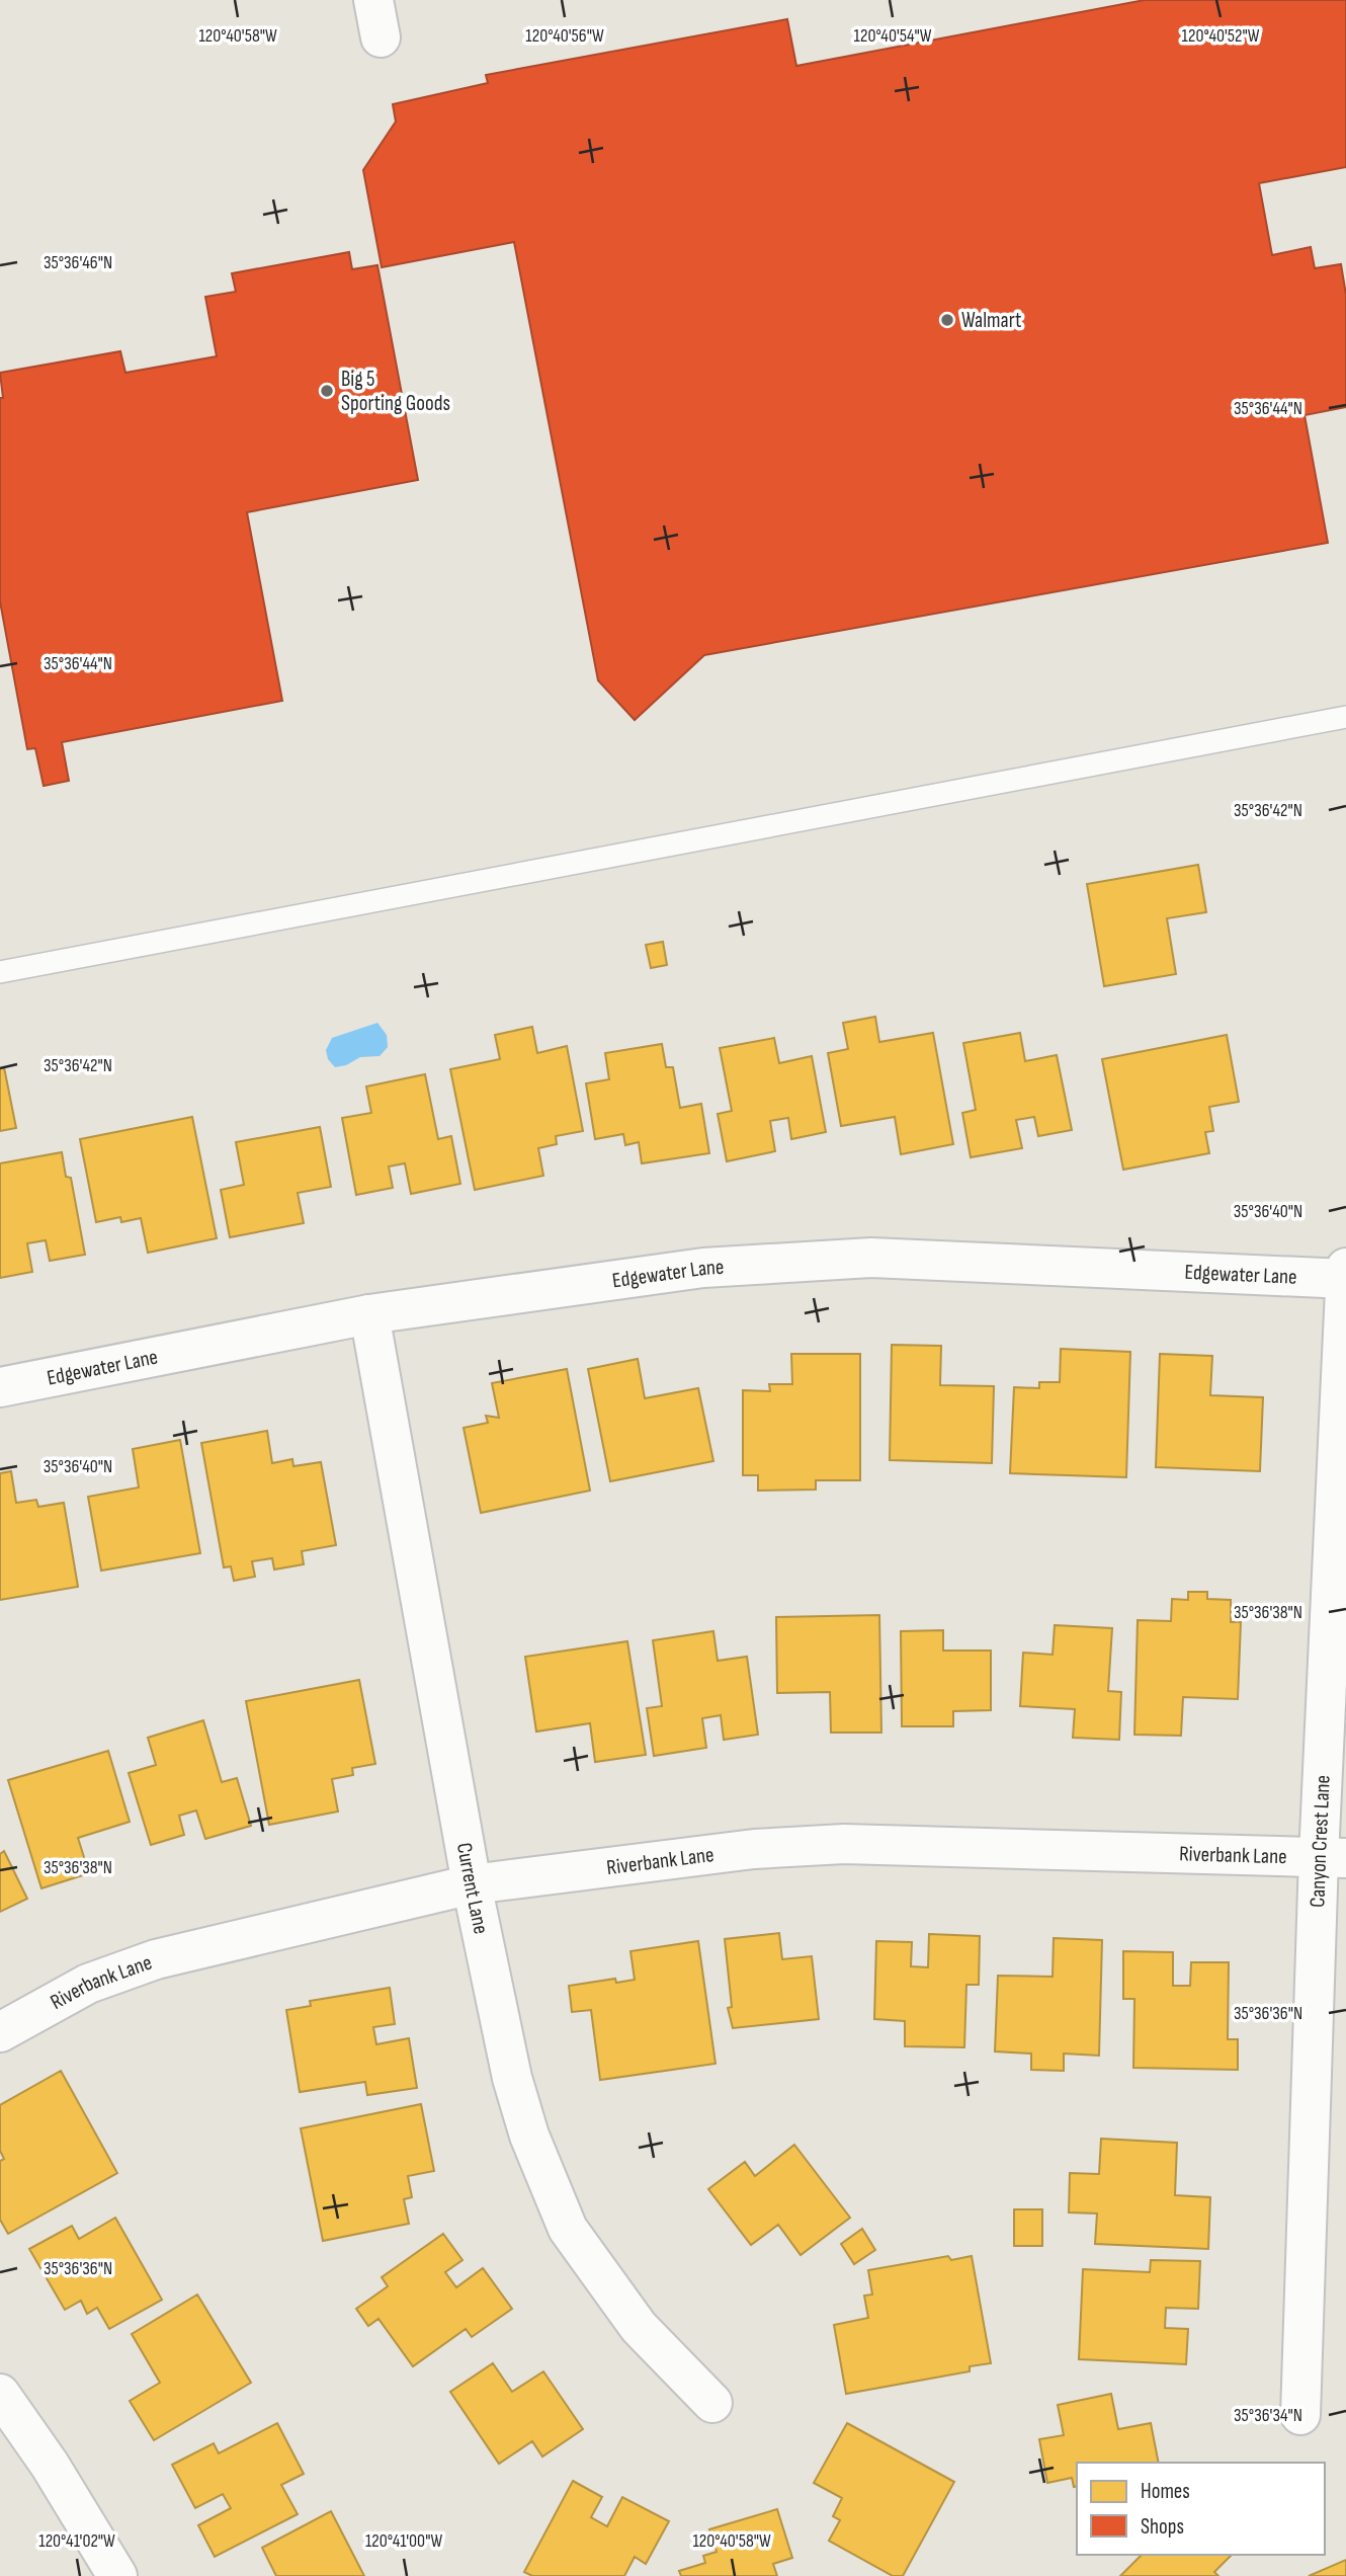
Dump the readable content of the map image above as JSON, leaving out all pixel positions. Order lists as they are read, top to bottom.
{
  "streets": {
    "street": [
      "Edgewater Lane",
      "Canyon Crest Lane",
      "Riverbank Lane",
      "Current Lane"
    ]
  },
  "crossings": [
    ["Edgewater Lane", "Canyon Crest Lane"],
    ["Edgewater Lane", "Current Lane"],
    ["Canyon Crest Lane", "Riverbank Lane"],
    ["Riverbank Lane", "Current Lane"]
  ],
  "places": ["Walmart", "Big 5 Sporting Goods"],
  "legend": ["Homes", "Shops"],
  "coordinates": [
    "120°40'58\"W",
    "120°40'56\"W",
    "120°40'54\"W",
    "120°40'52\"W",
    "35°36'46\"N",
    "35°36'44\"N",
    "35°36'42\"N",
    "35°36'40\"N",
    "35°36'38\"N",
    "35°36'36\"N",
    "35°36'34\"N",
    "120°41'02\"W",
    "120°41'00\"W"
  ]
}
